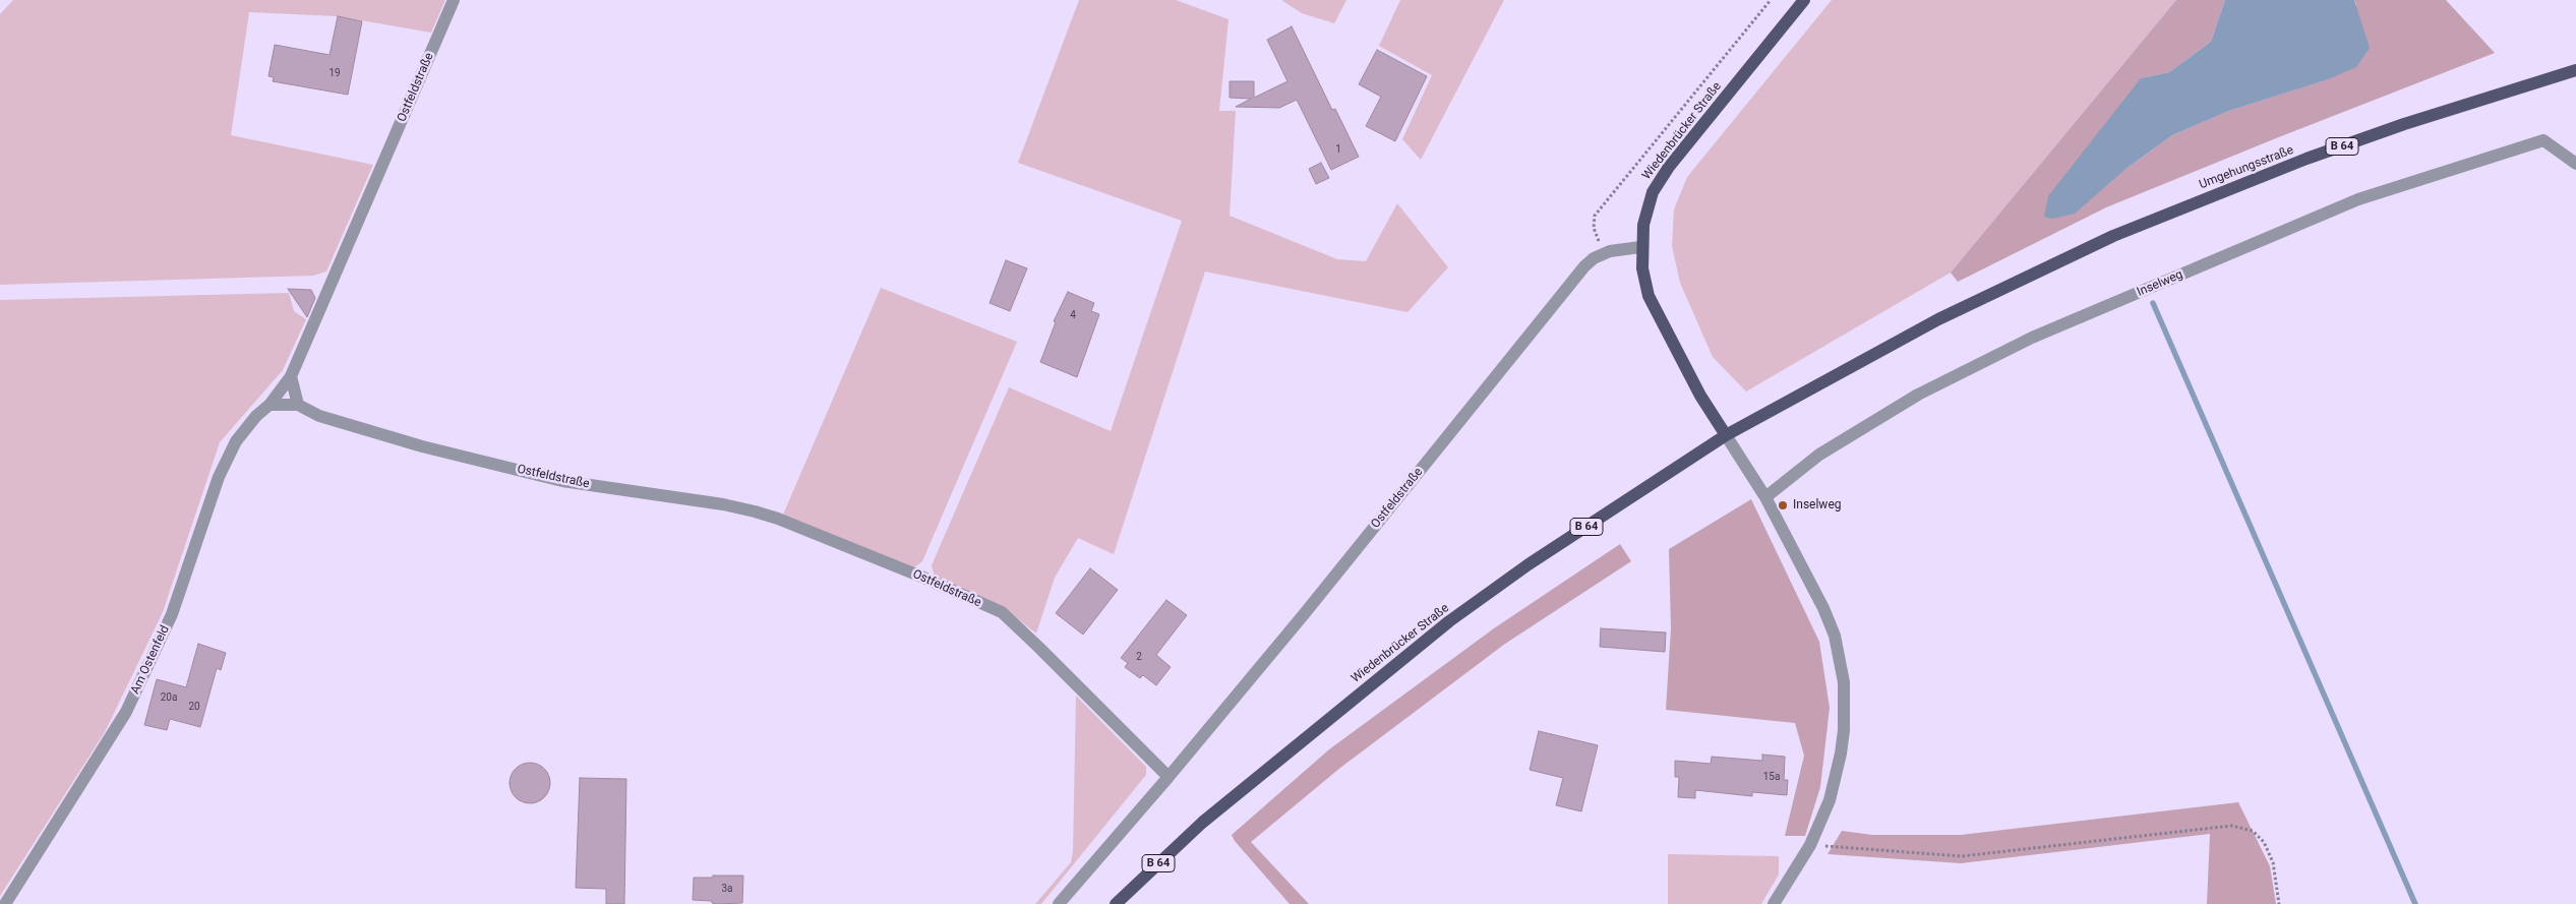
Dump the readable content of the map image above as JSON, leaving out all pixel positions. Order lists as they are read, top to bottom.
{
  "streets": {
    "main road": ["Wiedenbrücker Straße", "B 64", "Umgehungsstraße"],
    "street": ["Ostfeldstraße", "Inselweg", "Am Ostenfeld"]
  },
  "crossings": [
    ["Ostfeldstraße", "Wiedenbrücker Straße"],
    ["Ostfeldstraße", "Am Ostenfeld"],
    ["Wiedenbrücker Straße", "Umgehungsstraße"]
  ],
  "places": ["Inselweg"],
  "house_numbers": [
    "19",
    "1",
    "4",
    "2",
    "20a",
    "20",
    "15a",
    "3a"
  ]
}
